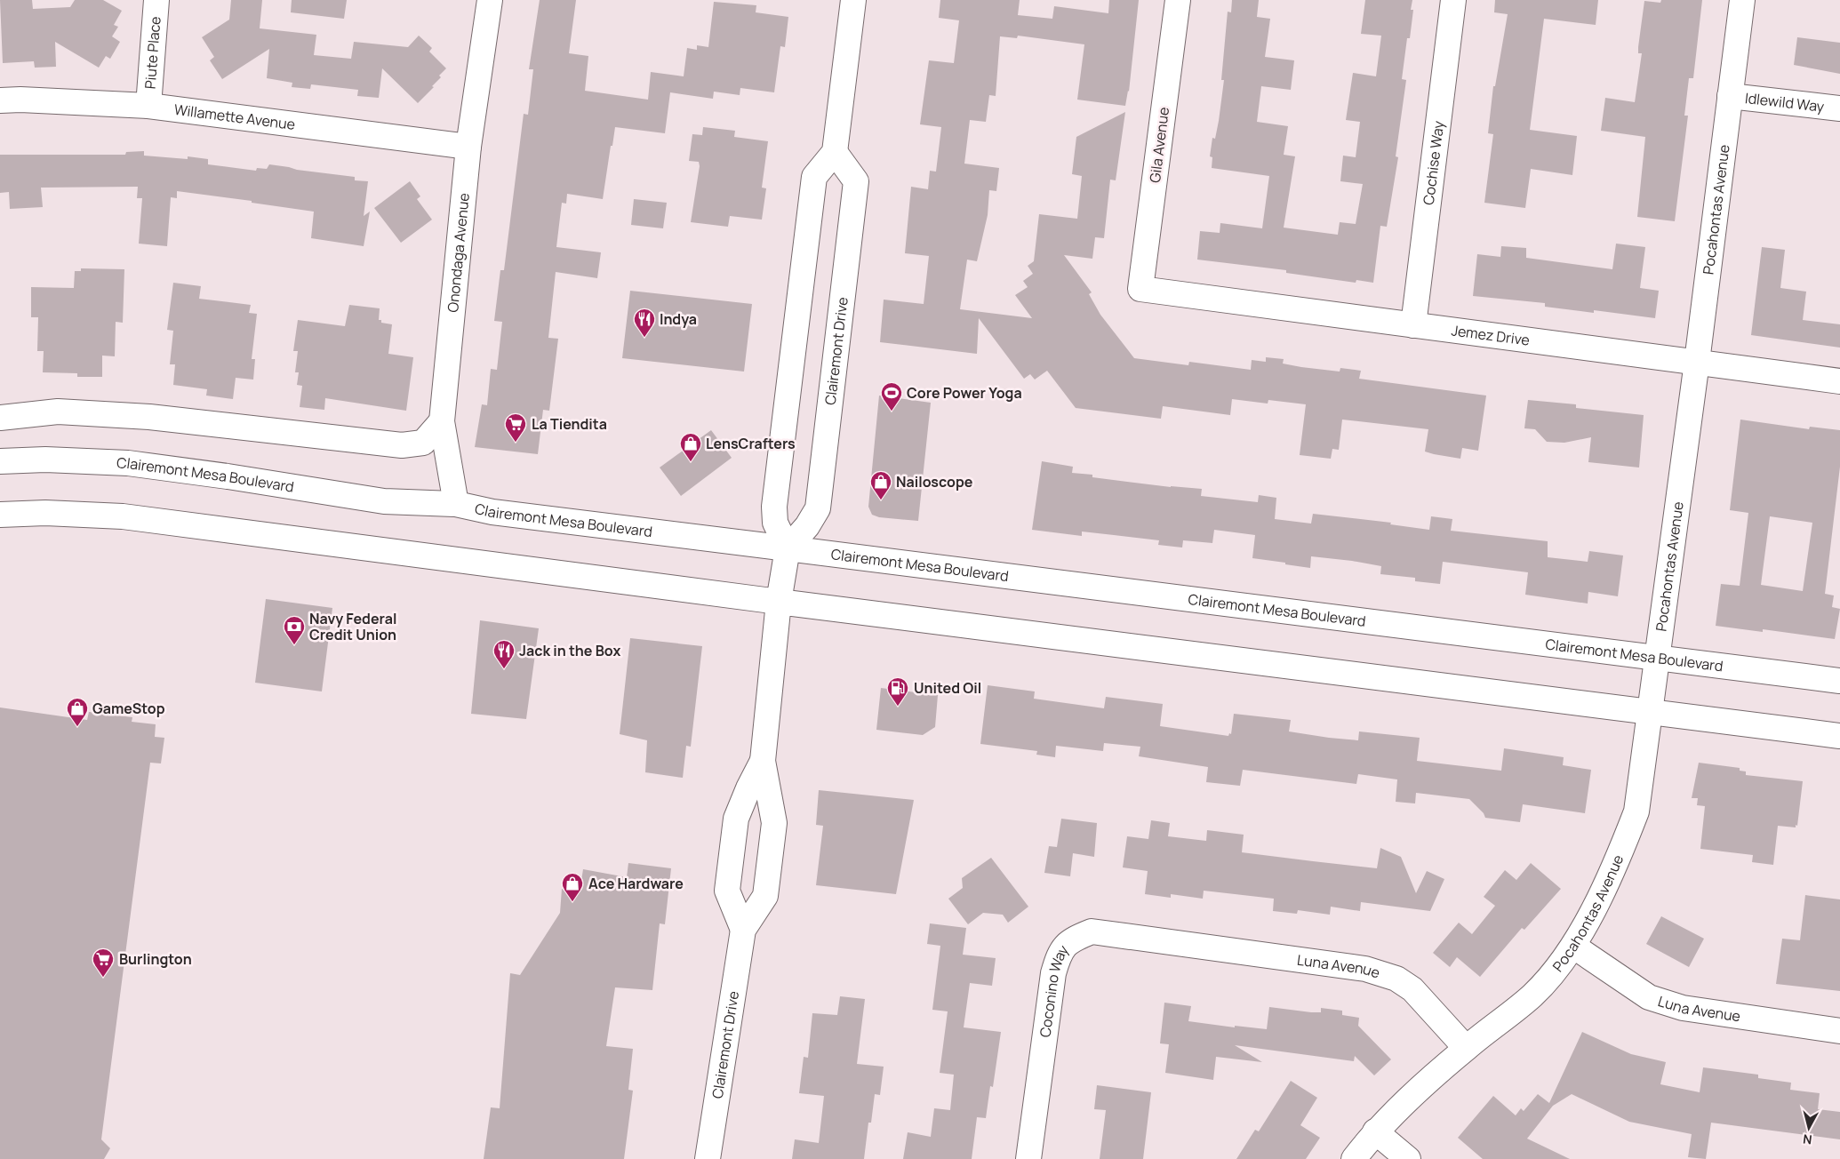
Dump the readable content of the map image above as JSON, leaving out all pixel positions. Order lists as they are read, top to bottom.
{
  "streets": {
    "main road": [
      "Piute Place",
      "Idlewild Way",
      "Willamette Avenue",
      "Gila Avenue",
      "Cochise Way",
      "Pocahontas Avenue",
      "Onondaga Avenue",
      "Jemez Drive",
      "Clairemont Drive",
      "Clairemont Mesa Boulevard",
      "Luna Avenue",
      "Coconino Way"
    ]
  },
  "crossings": [
    ["Piute Place", "Willamette Avenue"],
    ["Idlewild Way", "Pocahontas Avenue"],
    ["Willamette Avenue", "Onondaga Avenue"],
    ["Gila Avenue", "Jemez Drive"],
    ["Cochise Way", "Jemez Drive"],
    ["Pocahontas Avenue", "Jemez Drive"],
    ["Pocahontas Avenue", "Clairemont Mesa Boulevard"],
    ["Pocahontas Avenue", "Luna Avenue"],
    ["Onondaga Avenue", "Clairemont Mesa Boulevard"],
    ["Clairemont Drive", "Clairemont Mesa Boulevard"],
    ["Luna Avenue", "Coconino Way"]
  ],
  "places": {
    "restaurant": ["Indya", "Jack in the Box"],
    "sports": ["Core Power Yoga"],
    "supermarket": ["La Tiendita", "Burlington"],
    "shop": [
      "LensCrafters",
      "Nailoscope",
      "GameStop",
      "Ace Hardware"
    ],
    "bank": ["Navy Federal Credit Union"],
    "fuel station": ["United Oil"]
  },
  "north": "bottom"
}
